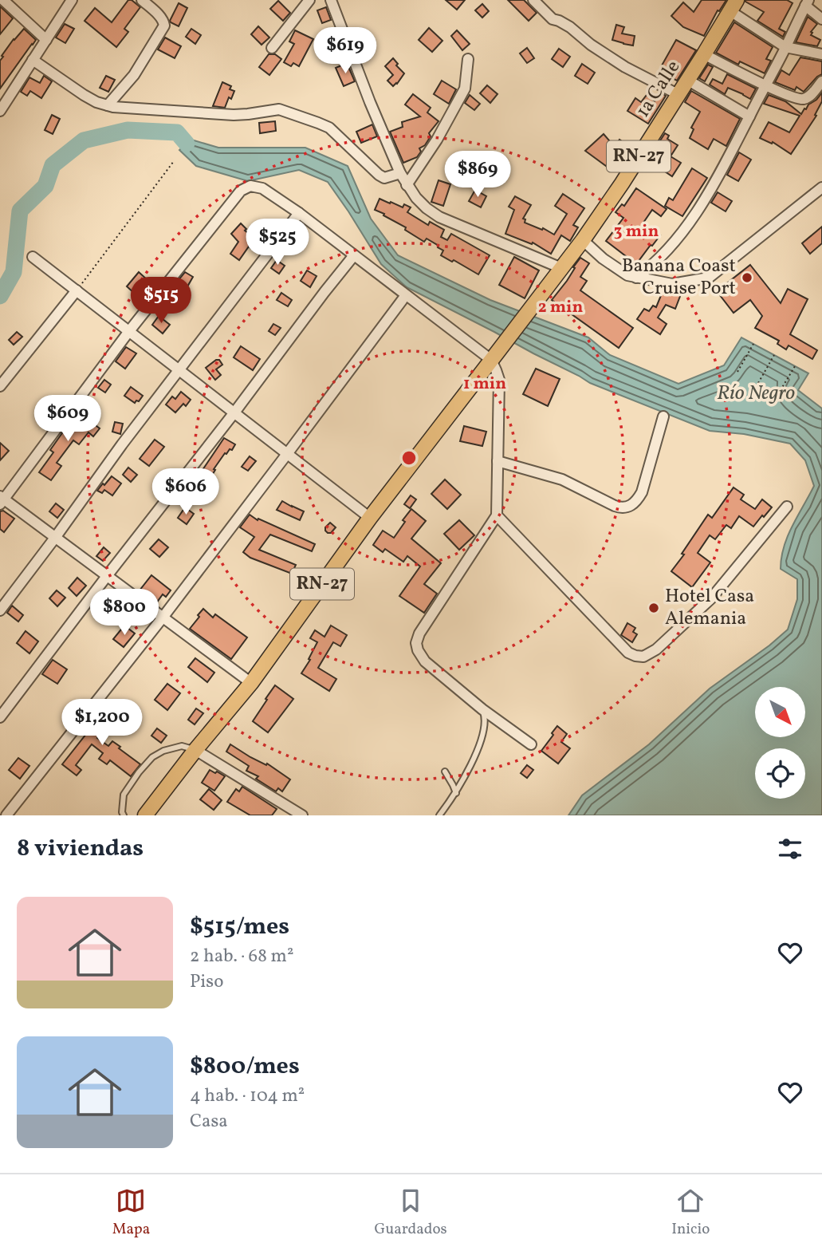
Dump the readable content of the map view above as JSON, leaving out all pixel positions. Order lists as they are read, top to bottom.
{
  "streets": {
    "main road": ["1a Calle", "RN-27"]
  },
  "crossings": [
    ["1a Calle", "RN-27"]
  ],
  "water": ["Río Negro"],
  "places": ["Banana Coast Cruise Port", "Hotel Casa Alemania"],
  "north": "bottom right",
  "page": {
    "price": [
      "$619",
      "$869",
      "$525",
      "$515",
      "$609",
      "$606",
      "$800",
      "$1,200"
    ],
    "heading": "8 viviendas",
    "list": [
      {
        "name": "$515/mes",
        "note": "2 hab. · 68 m² · Piso"
      },
      {
        "name": "$800/mes",
        "note": "4 hab. · 104 m² · Casa"
      }
    ],
    "tabs": ["Mapa", "Guardados", "Inicio"]
  },
  "rings": ["3 min", "2 min", "1 min"]
}
